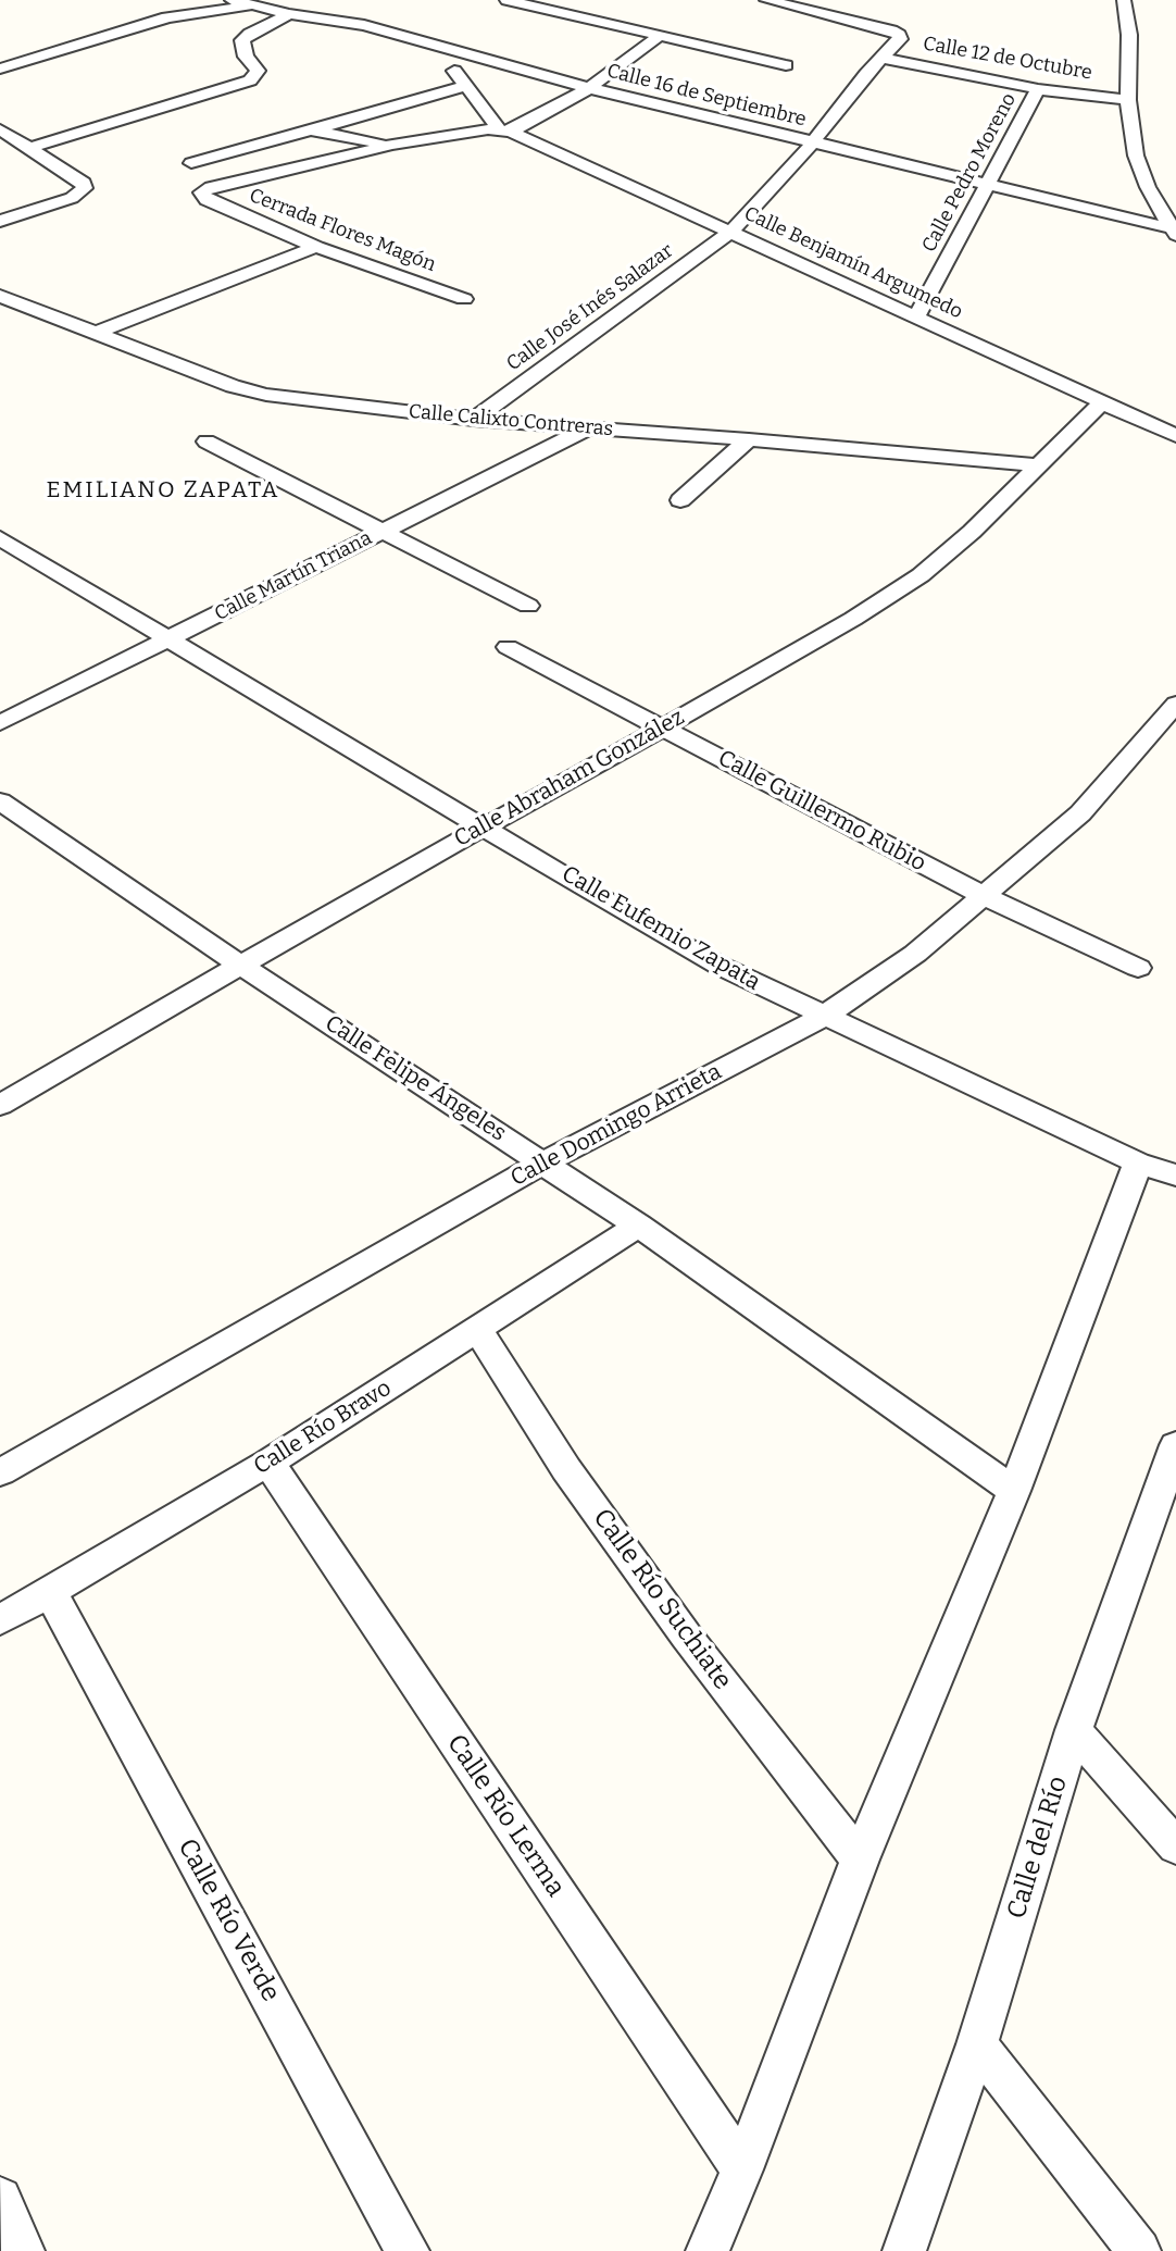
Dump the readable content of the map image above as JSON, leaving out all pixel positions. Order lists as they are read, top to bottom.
{
  "streets": {
    "street": [
      "Calle 12 de Octubre",
      "Calle 16 de Septiembre",
      "Calle Pedro Moreno",
      "Cerrada Flores Magón",
      "Calle Benjamín Argumedo",
      "Calle José Inés Salazar",
      "Calle Calixto Contreras",
      "Calle Martín Triana",
      "Calle Abraham González",
      "Calle Guillermo Rubio",
      "Calle Eufemio Zapata",
      "Calle Felipe Ángeles",
      "Calle Domingo Arrieta",
      "Calle Río Bravo",
      "Calle Río Suchiate",
      "Calle Río Lerma",
      "Calle del Río",
      "Calle Río Verde"
    ]
  },
  "crossings": [
    ["Calle 12 de Octubre", "Calle Pedro Moreno"],
    ["Calle 12 de Octubre", "Calle José Inés Salazar"],
    ["Calle 16 de Septiembre", "Calle Pedro Moreno"],
    ["Calle 16 de Septiembre", "Calle José Inés Salazar"],
    ["Calle Pedro Moreno", "Calle Benjamín Argumedo"],
    ["Calle Benjamín Argumedo", "Calle José Inés Salazar"],
    ["Calle Benjamín Argumedo", "Calle Abraham González"],
    ["Calle José Inés Salazar", "Calle Calixto Contreras"],
    ["Calle Calixto Contreras", "Calle Martín Triana"],
    ["Calle Calixto Contreras", "Calle Abraham González"],
    ["Calle Martín Triana", "Calle Eufemio Zapata"],
    ["Calle Abraham González", "Calle Guillermo Rubio"],
    ["Calle Abraham González", "Calle Eufemio Zapata"],
    ["Calle Abraham González", "Calle Felipe Ángeles"],
    ["Calle Guillermo Rubio", "Calle Domingo Arrieta"],
    ["Calle Eufemio Zapata", "Calle Domingo Arrieta"],
    ["Calle Felipe Ángeles", "Calle Domingo Arrieta"],
    ["Calle Felipe Ángeles", "Calle Río Bravo"],
    ["Calle Río Bravo", "Calle Río Suchiate"],
    ["Calle Río Bravo", "Calle Río Lerma"],
    ["Calle Río Bravo", "Calle Río Verde"]
  ],
  "districts": ["EMILIANO ZAPATA"]
}
